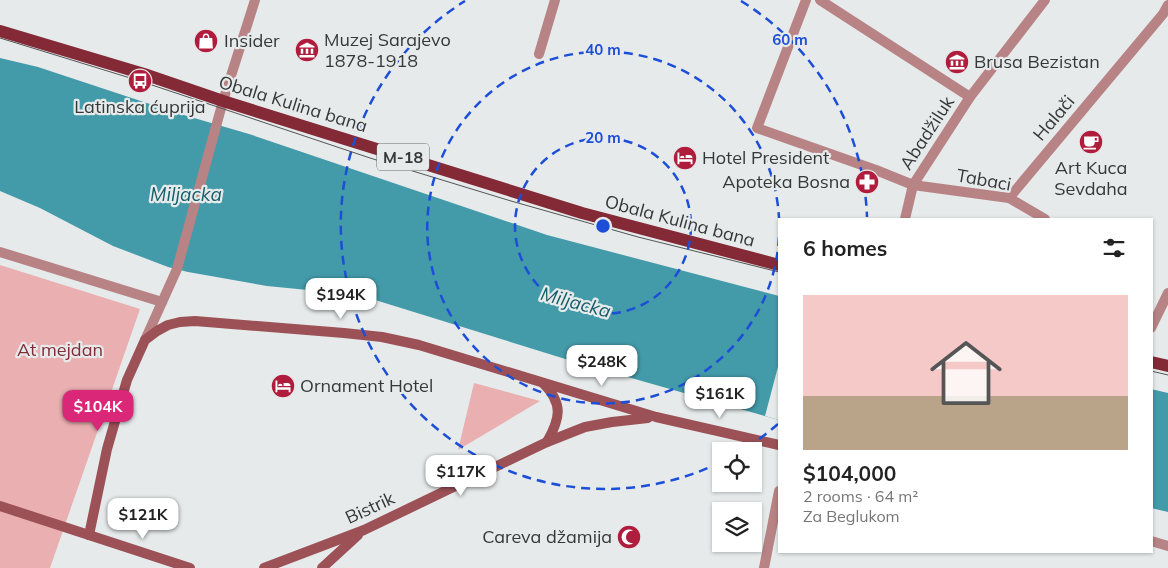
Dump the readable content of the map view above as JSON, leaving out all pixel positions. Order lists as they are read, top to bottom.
{
  "streets": {
    "main road": ["Obala Kulina bana", "M-18", "Bistrik"],
    "street": ["Halači", "Abadžiluk", "Tabaci"]
  },
  "crossings": [
    ["Halači", "Tabaci"],
    ["Abadžiluk", "Tabaci"]
  ],
  "water": ["Miljacka"],
  "parks": ["At mejdan"],
  "places": {
    "shop": ["Insider"],
    "museum": ["Muzej Sarajevo 1878-1918", "Brusa Bezistan"],
    "bus stop": ["Latinska ćuprija"],
    "cafe": ["Art Kuca Sevdaha"],
    "hotel": ["Hotel President", "Ornament Hotel"],
    "pharmacy": ["Apoteka Bosna"],
    "mosque": ["Careva džamija"]
  },
  "page": {
    "heading": "6 homes",
    "price": [
      "$194K",
      "$248K",
      "$161K",
      "$104K",
      "$117K",
      "$121K"
    ],
    "list": [
      {
        "name": "$104,000",
        "note": "2 rooms · 64 m² · Za Beglukom"
      }
    ]
  },
  "rings": ["60 m", "40 m", "20 m"]
}
